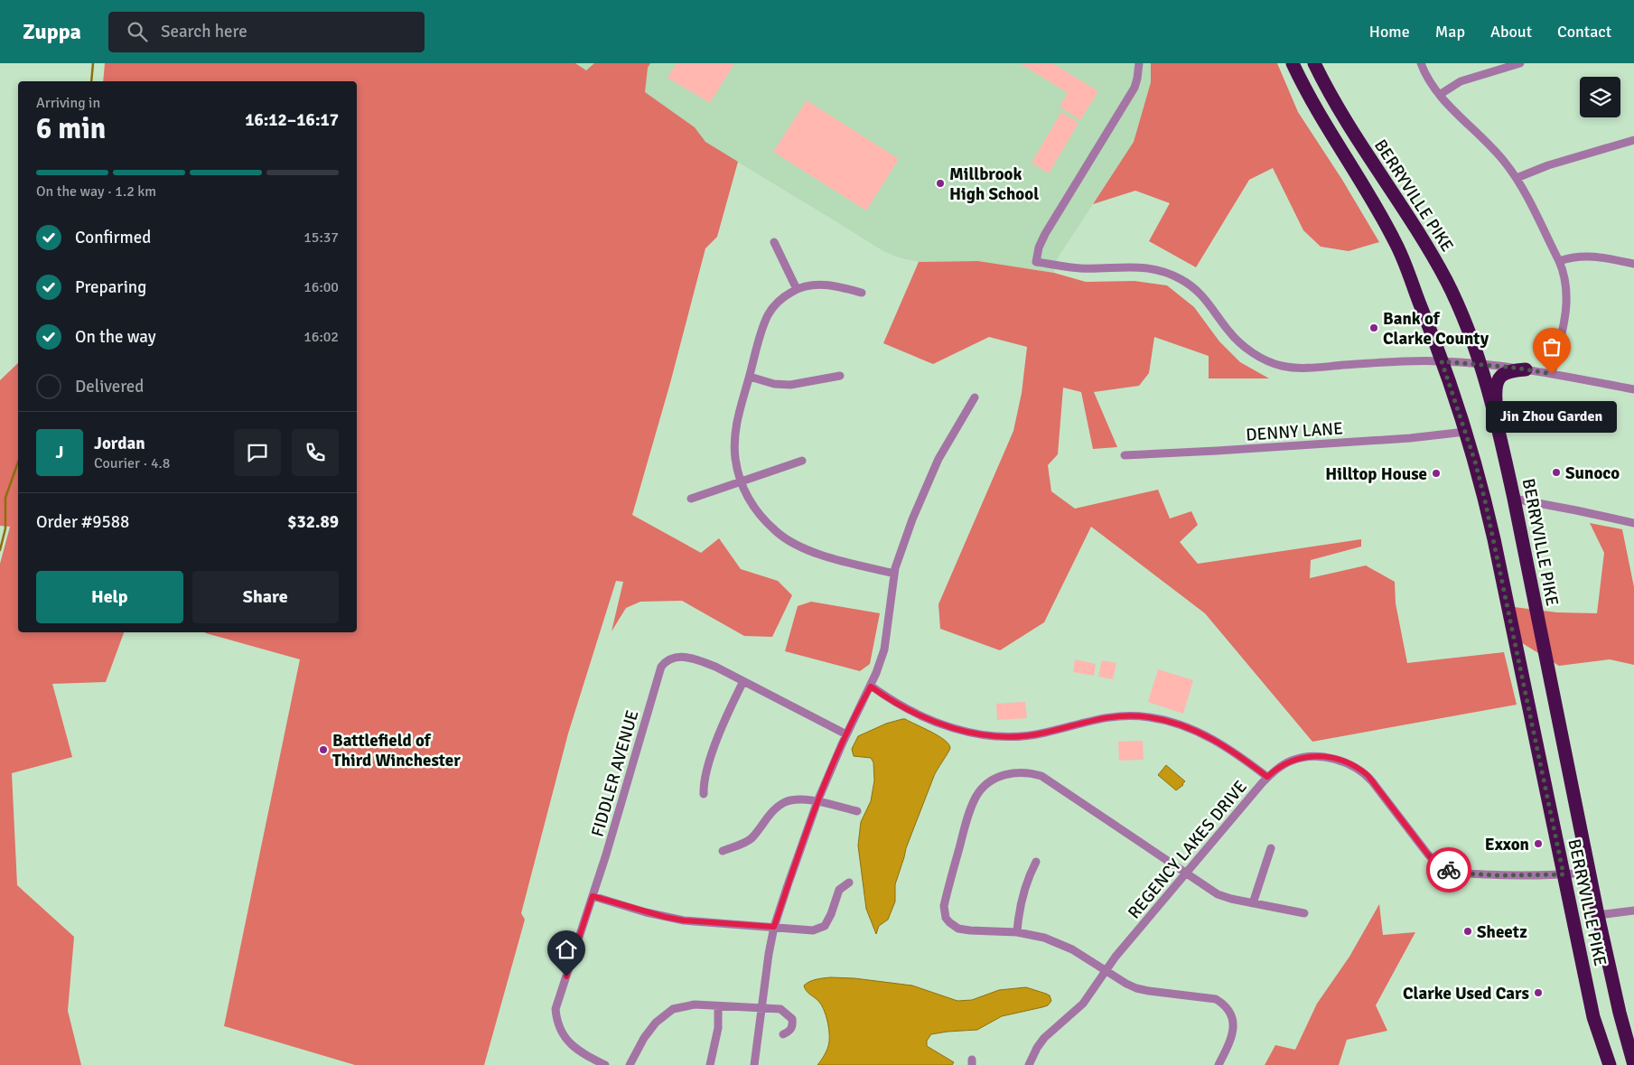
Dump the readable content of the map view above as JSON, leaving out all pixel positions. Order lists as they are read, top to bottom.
{
  "streets": {
    "highway": ["BERRYVILLE PIKE"],
    "street": ["DENNY LANE", "FIDDLER AVENUE", "REGENCY LAKES DRIVE"]
  },
  "crossings": [
    ["BERRYVILLE PIKE", "DENNY LANE"],
    ["BERRYVILLE PIKE", "REGENCY LAKES DRIVE"]
  ],
  "places": [
    "Millbrook High School",
    "Bank of Clarke County",
    "Jin Zhou Garden",
    "Sunoco",
    "Hilltop House",
    "Battlefield of Third Winchester",
    "Exxon",
    "Sheetz",
    "Clarke Used Cars"
  ],
  "page": {
    "header": "Zuppa",
    "search": "Search here",
    "nav": [
      "Home",
      "Map",
      "About",
      "Contact"
    ],
    "heading": ["6 min", "Arriving in", "16:12–16:17"],
    "panel": [
      "Jordan",
      "Courier · 4.8",
      "Order #9588",
      "$32.89"
    ],
    "bar": "On the way · 1.2 km",
    "list": [
      ["Confirmed", "15:37"],
      ["Preparing", "16:00"],
      ["On the way", "16:02"],
      "Delivered"
    ],
    "bubble": "Jin Zhou Garden",
    "round": "J",
    "buttons": ["Help", "Share"]
  }
}
